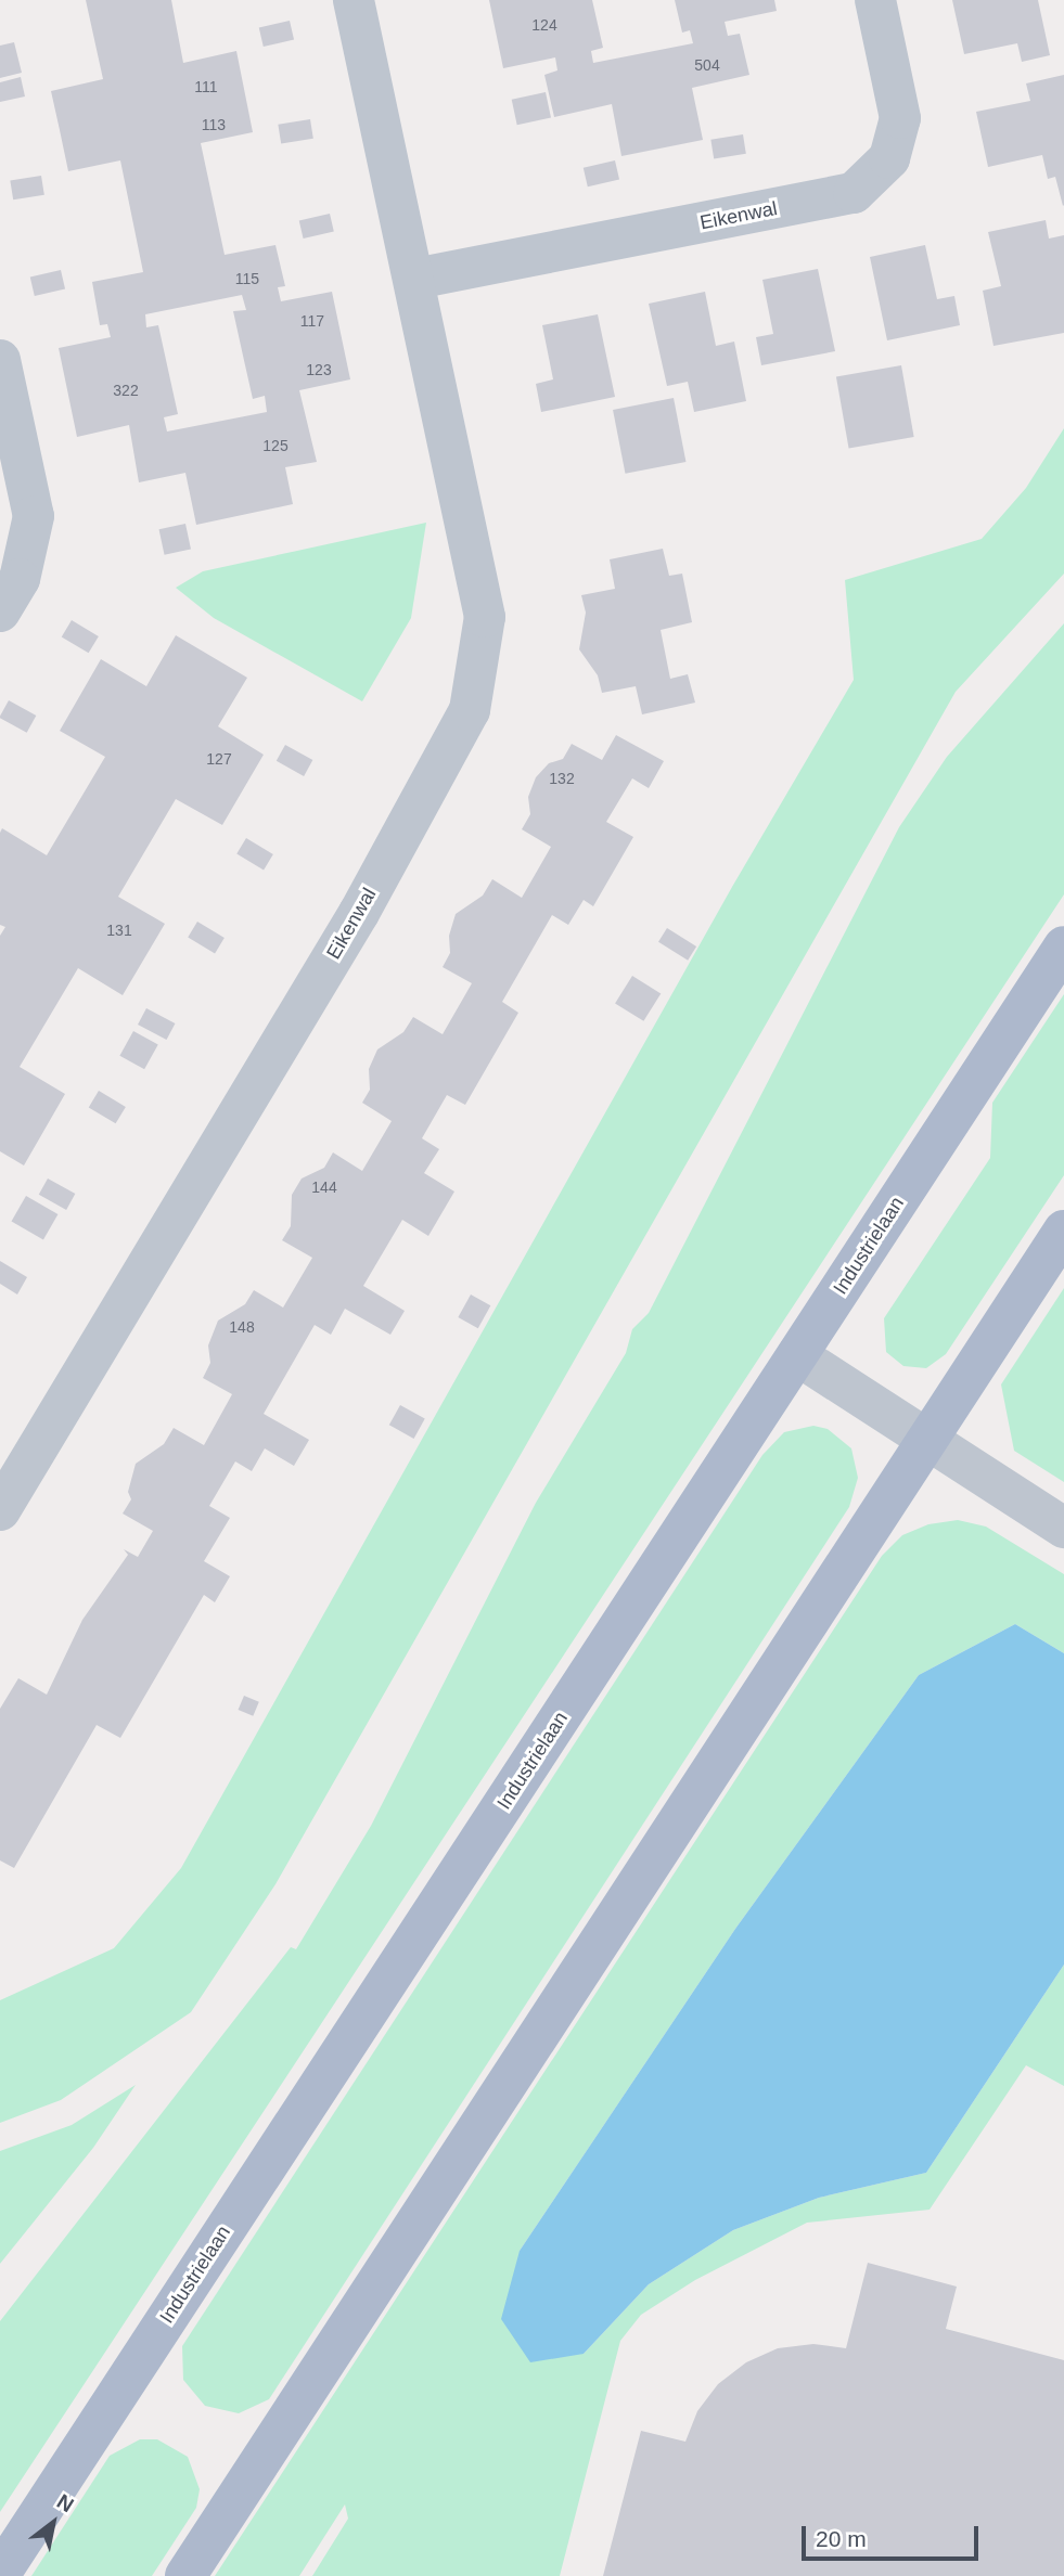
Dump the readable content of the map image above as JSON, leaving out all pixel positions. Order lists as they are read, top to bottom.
{
  "streets": {
    "main road": ["Industrielaan"],
    "street": ["Eikenwal"]
  },
  "house_numbers": [
    "124",
    "504",
    "111",
    "113",
    "115",
    "117",
    "123",
    "322",
    "125",
    "127",
    "132",
    "131",
    "144",
    "148"
  ],
  "scale_bar": "20 m",
  "north": "top right"
}
